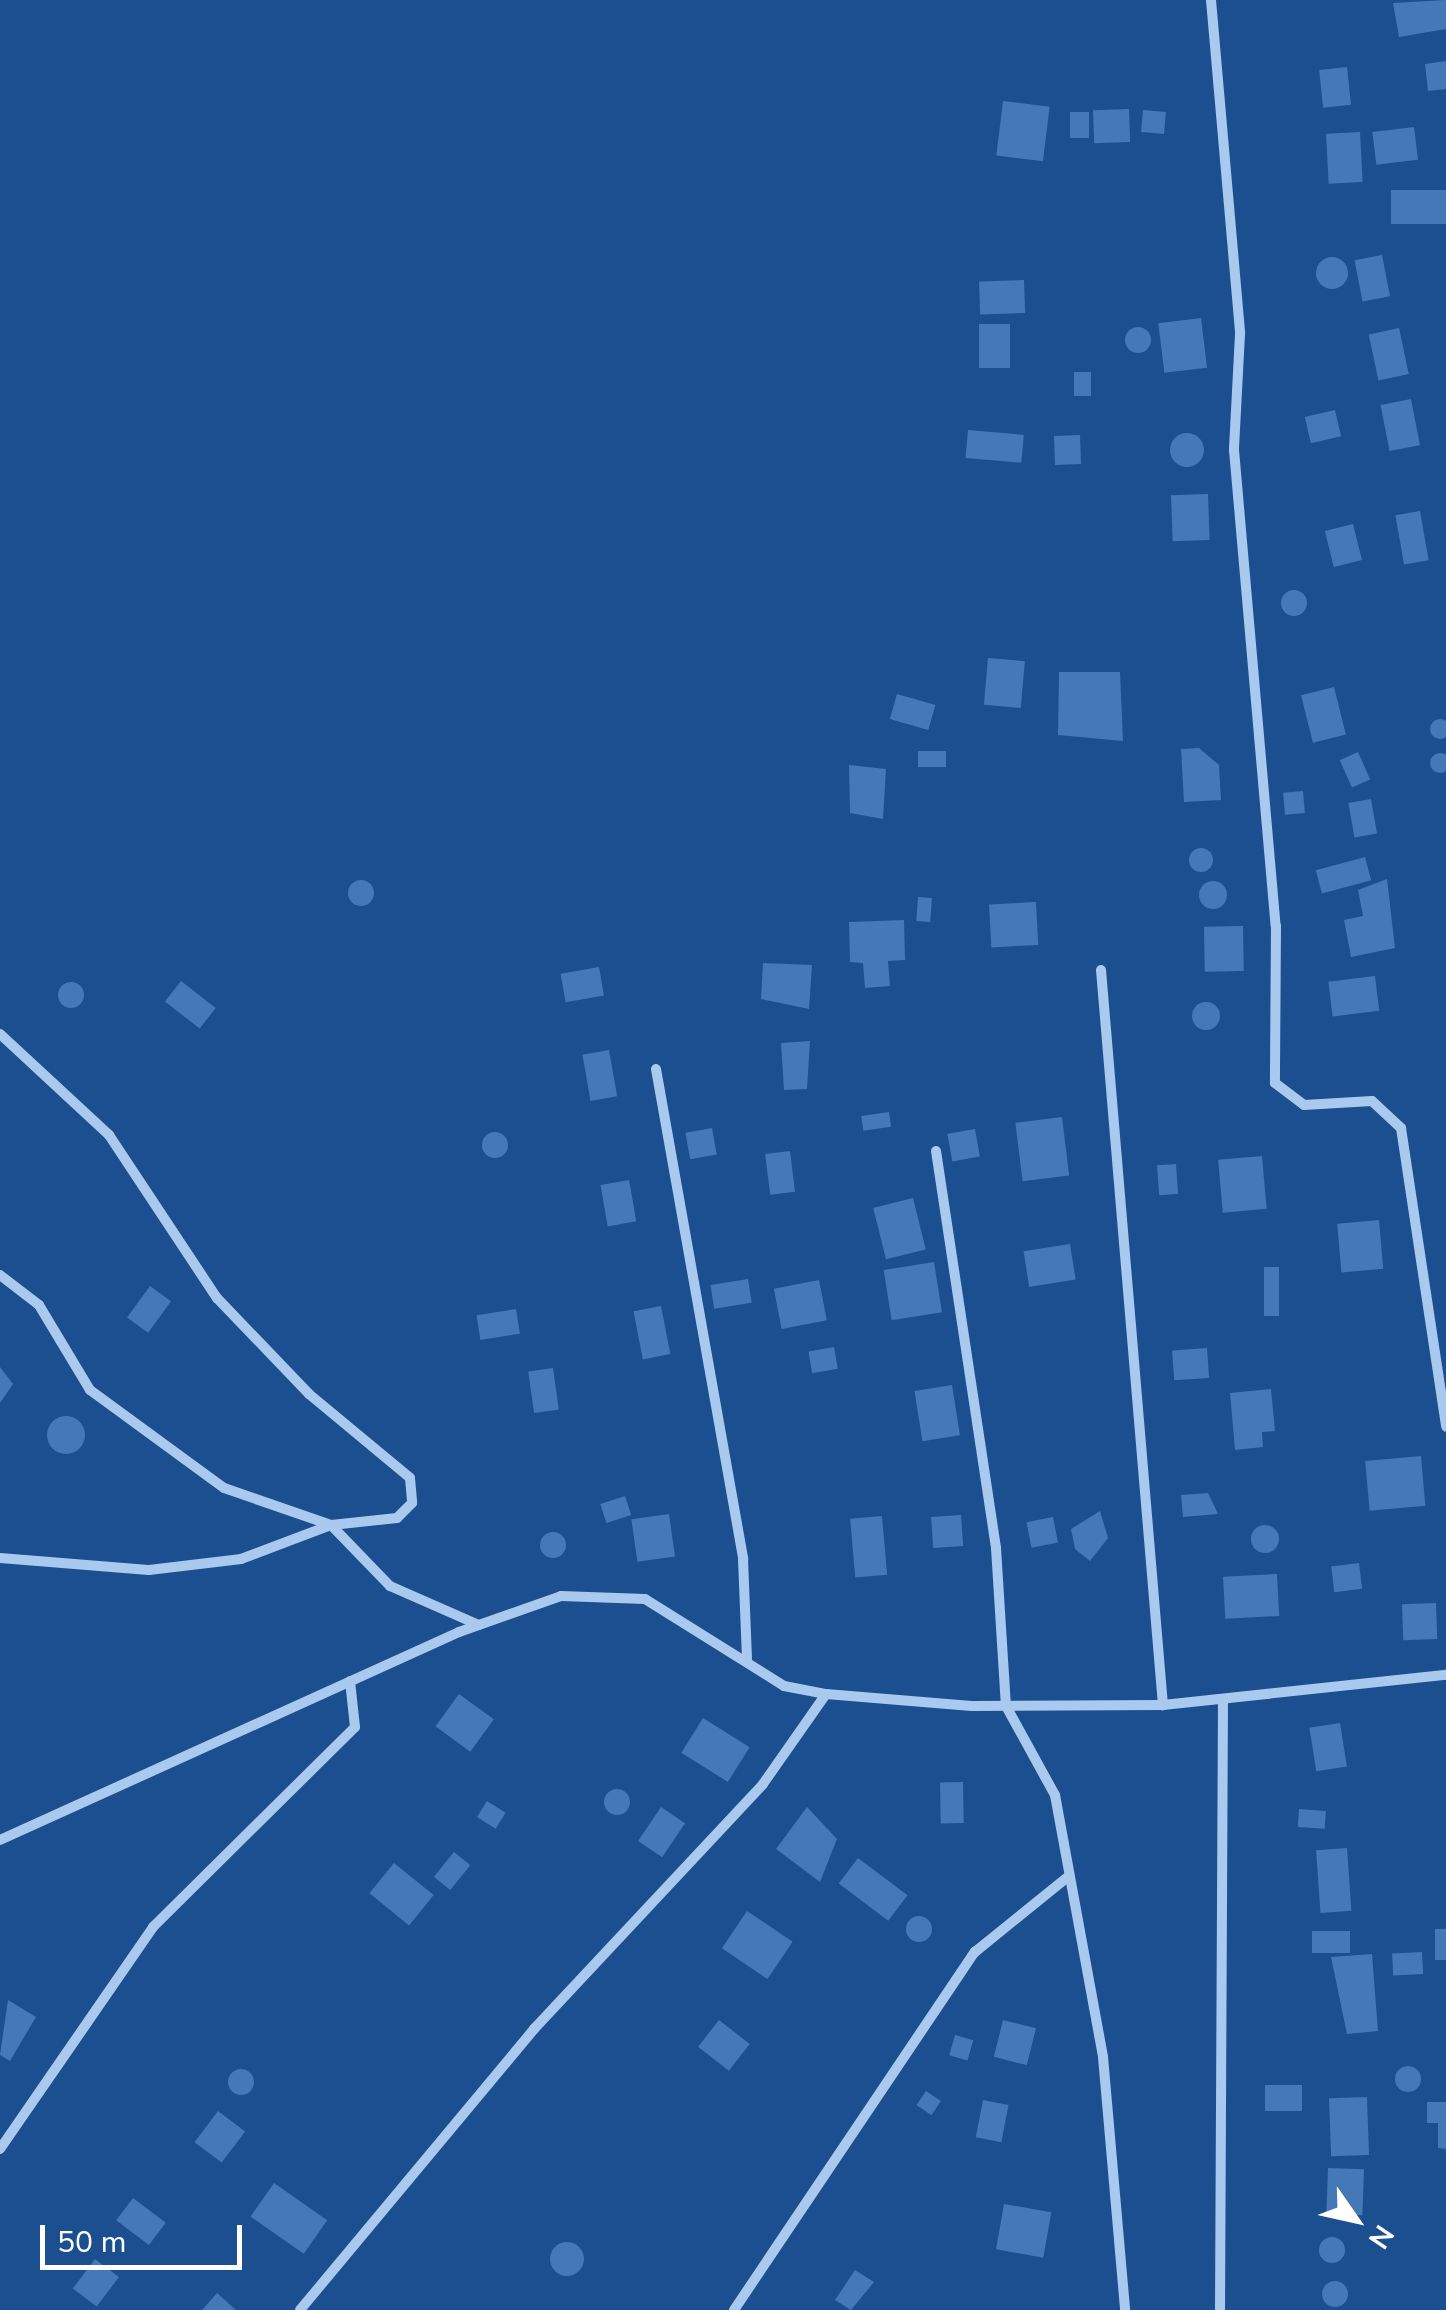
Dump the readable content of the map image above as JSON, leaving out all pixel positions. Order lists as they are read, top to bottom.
{
  "scale_bar": "50 m",
  "north": "bottom right"
}
